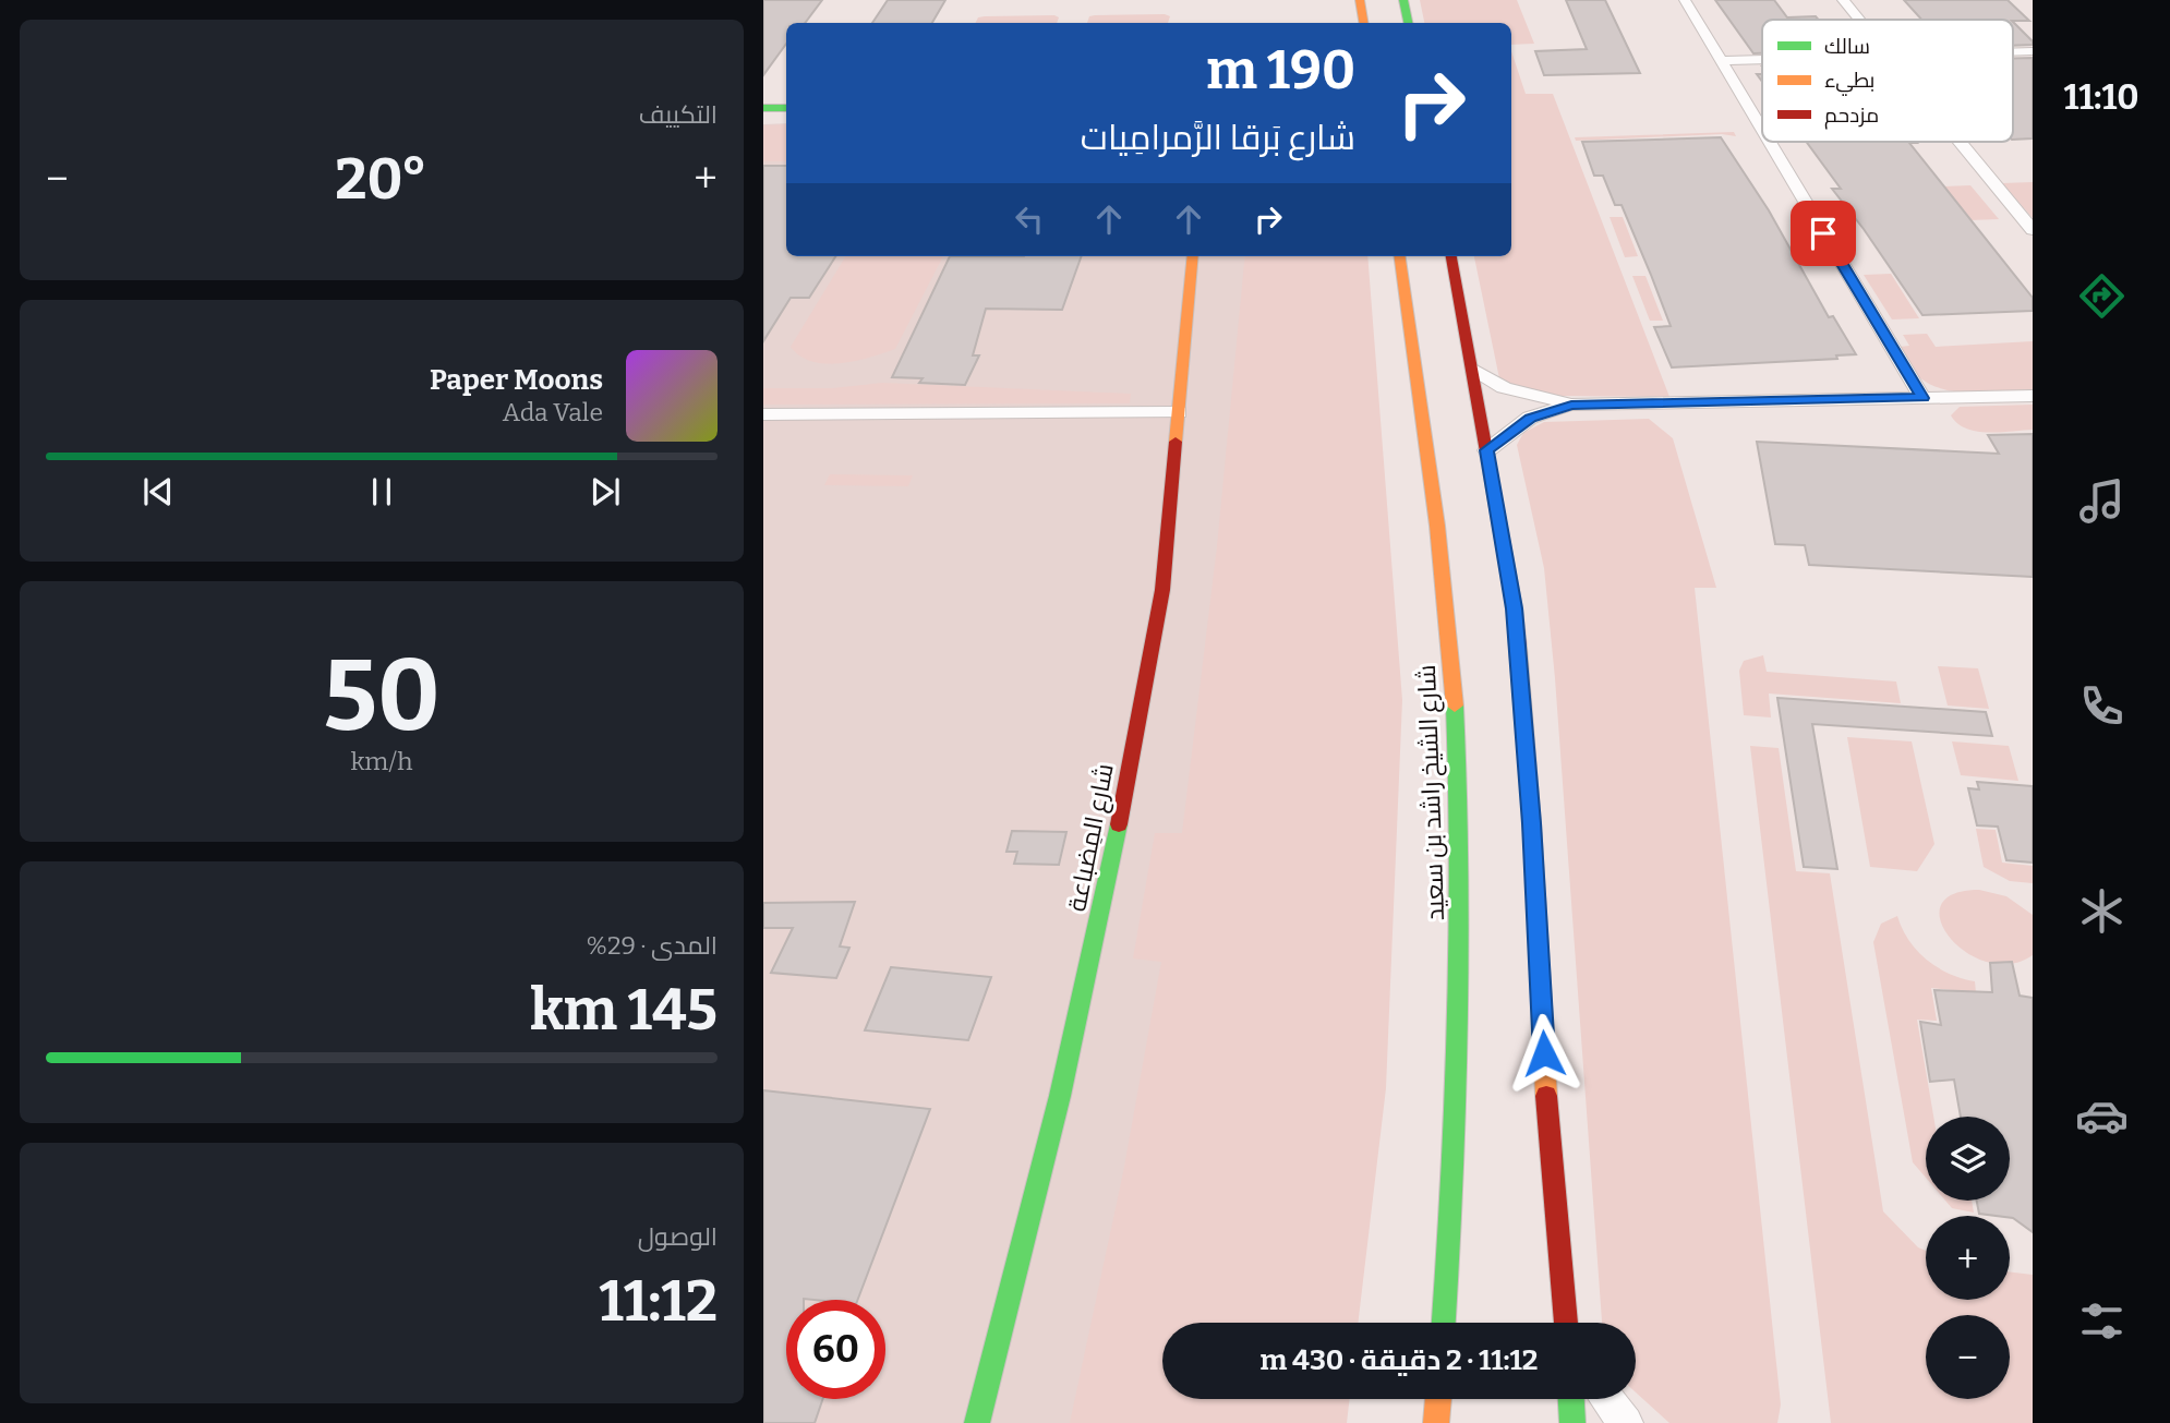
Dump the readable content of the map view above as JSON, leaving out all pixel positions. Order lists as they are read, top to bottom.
{
  "streets": {
    "main road": ["شارع الشيخ راشد بن سعيد", "شارع المِضباعة"]
  },
  "legend": ["سالك", "بطيء", "مزدحم"],
  "page": {
    "tabs": "11:10",
    "tile": [
      "التكييف",
      ["50", "km/h"],
      ["المدى · 29%", "145 km"],
      ["الوصول", "11:12"]
    ],
    "turn": ["190 m", "شارع بَرقا الرَّمرامِيات"],
    "heat": ["−", "20°", "+"],
    "song": ["Paper Moons", "Ada Vale"],
    "map_buttons": ["+", "−"],
    "limit": "60",
    "trip": "11:12 · 2 دقيقة · 430 m"
  }
}
